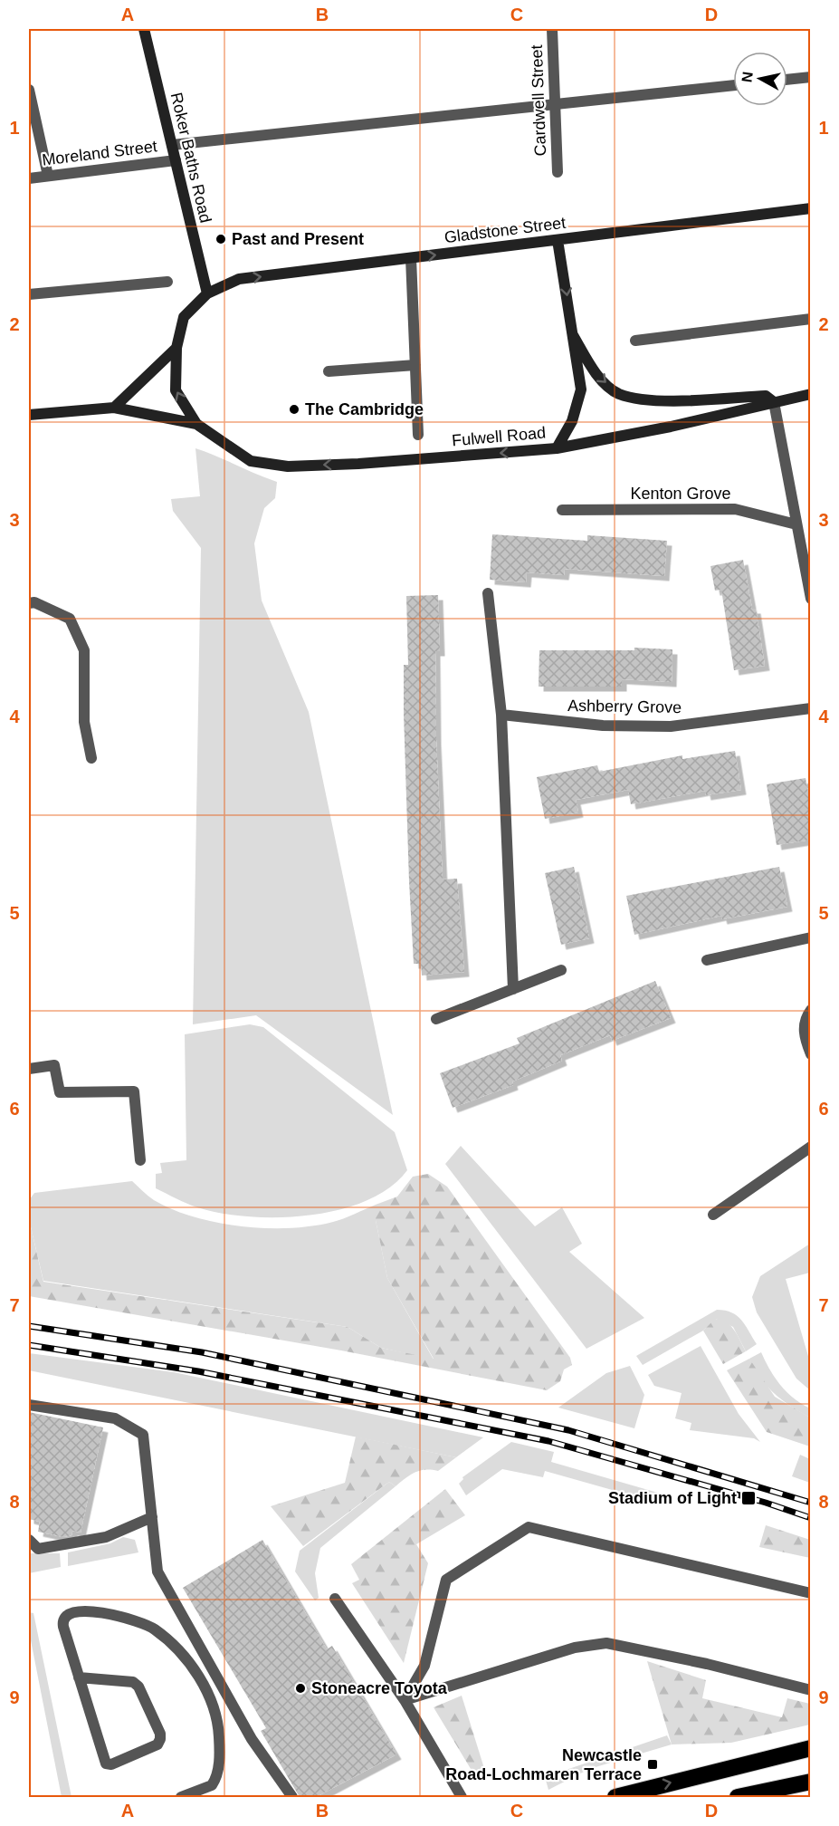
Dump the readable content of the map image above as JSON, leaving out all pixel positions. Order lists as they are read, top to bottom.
{
  "streets": {
    "street": [
      "Cardwell Street",
      "Moreland Street",
      "Roker Baths Road",
      "Gladstone Street",
      "Fulwell Road",
      "Kenton Grove",
      "Ashberry Grove"
    ]
  },
  "crossings": [
    ["Moreland Street", "Roker Baths Road"],
    ["Roker Baths Road", "Gladstone Street"],
    ["Roker Baths Road", "Fulwell Road"],
    ["Gladstone Street", "Fulwell Road"]
  ],
  "one_way": ["Gladstone Street"],
  "places": {
    "other": ["Past and Present", "The Cambridge", "Stoneacre Toyota"],
    "transit": ["Stadium of Light", "Newcastle Road-Lochmaren Terrace"]
  },
  "north": "left",
  "grid": {
    "columns": [
      "A",
      "B",
      "C",
      "D"
    ],
    "rows": [
      "1",
      "2",
      "3",
      "4",
      "5",
      "6",
      "7",
      "8",
      "9"
    ]
  }
}
